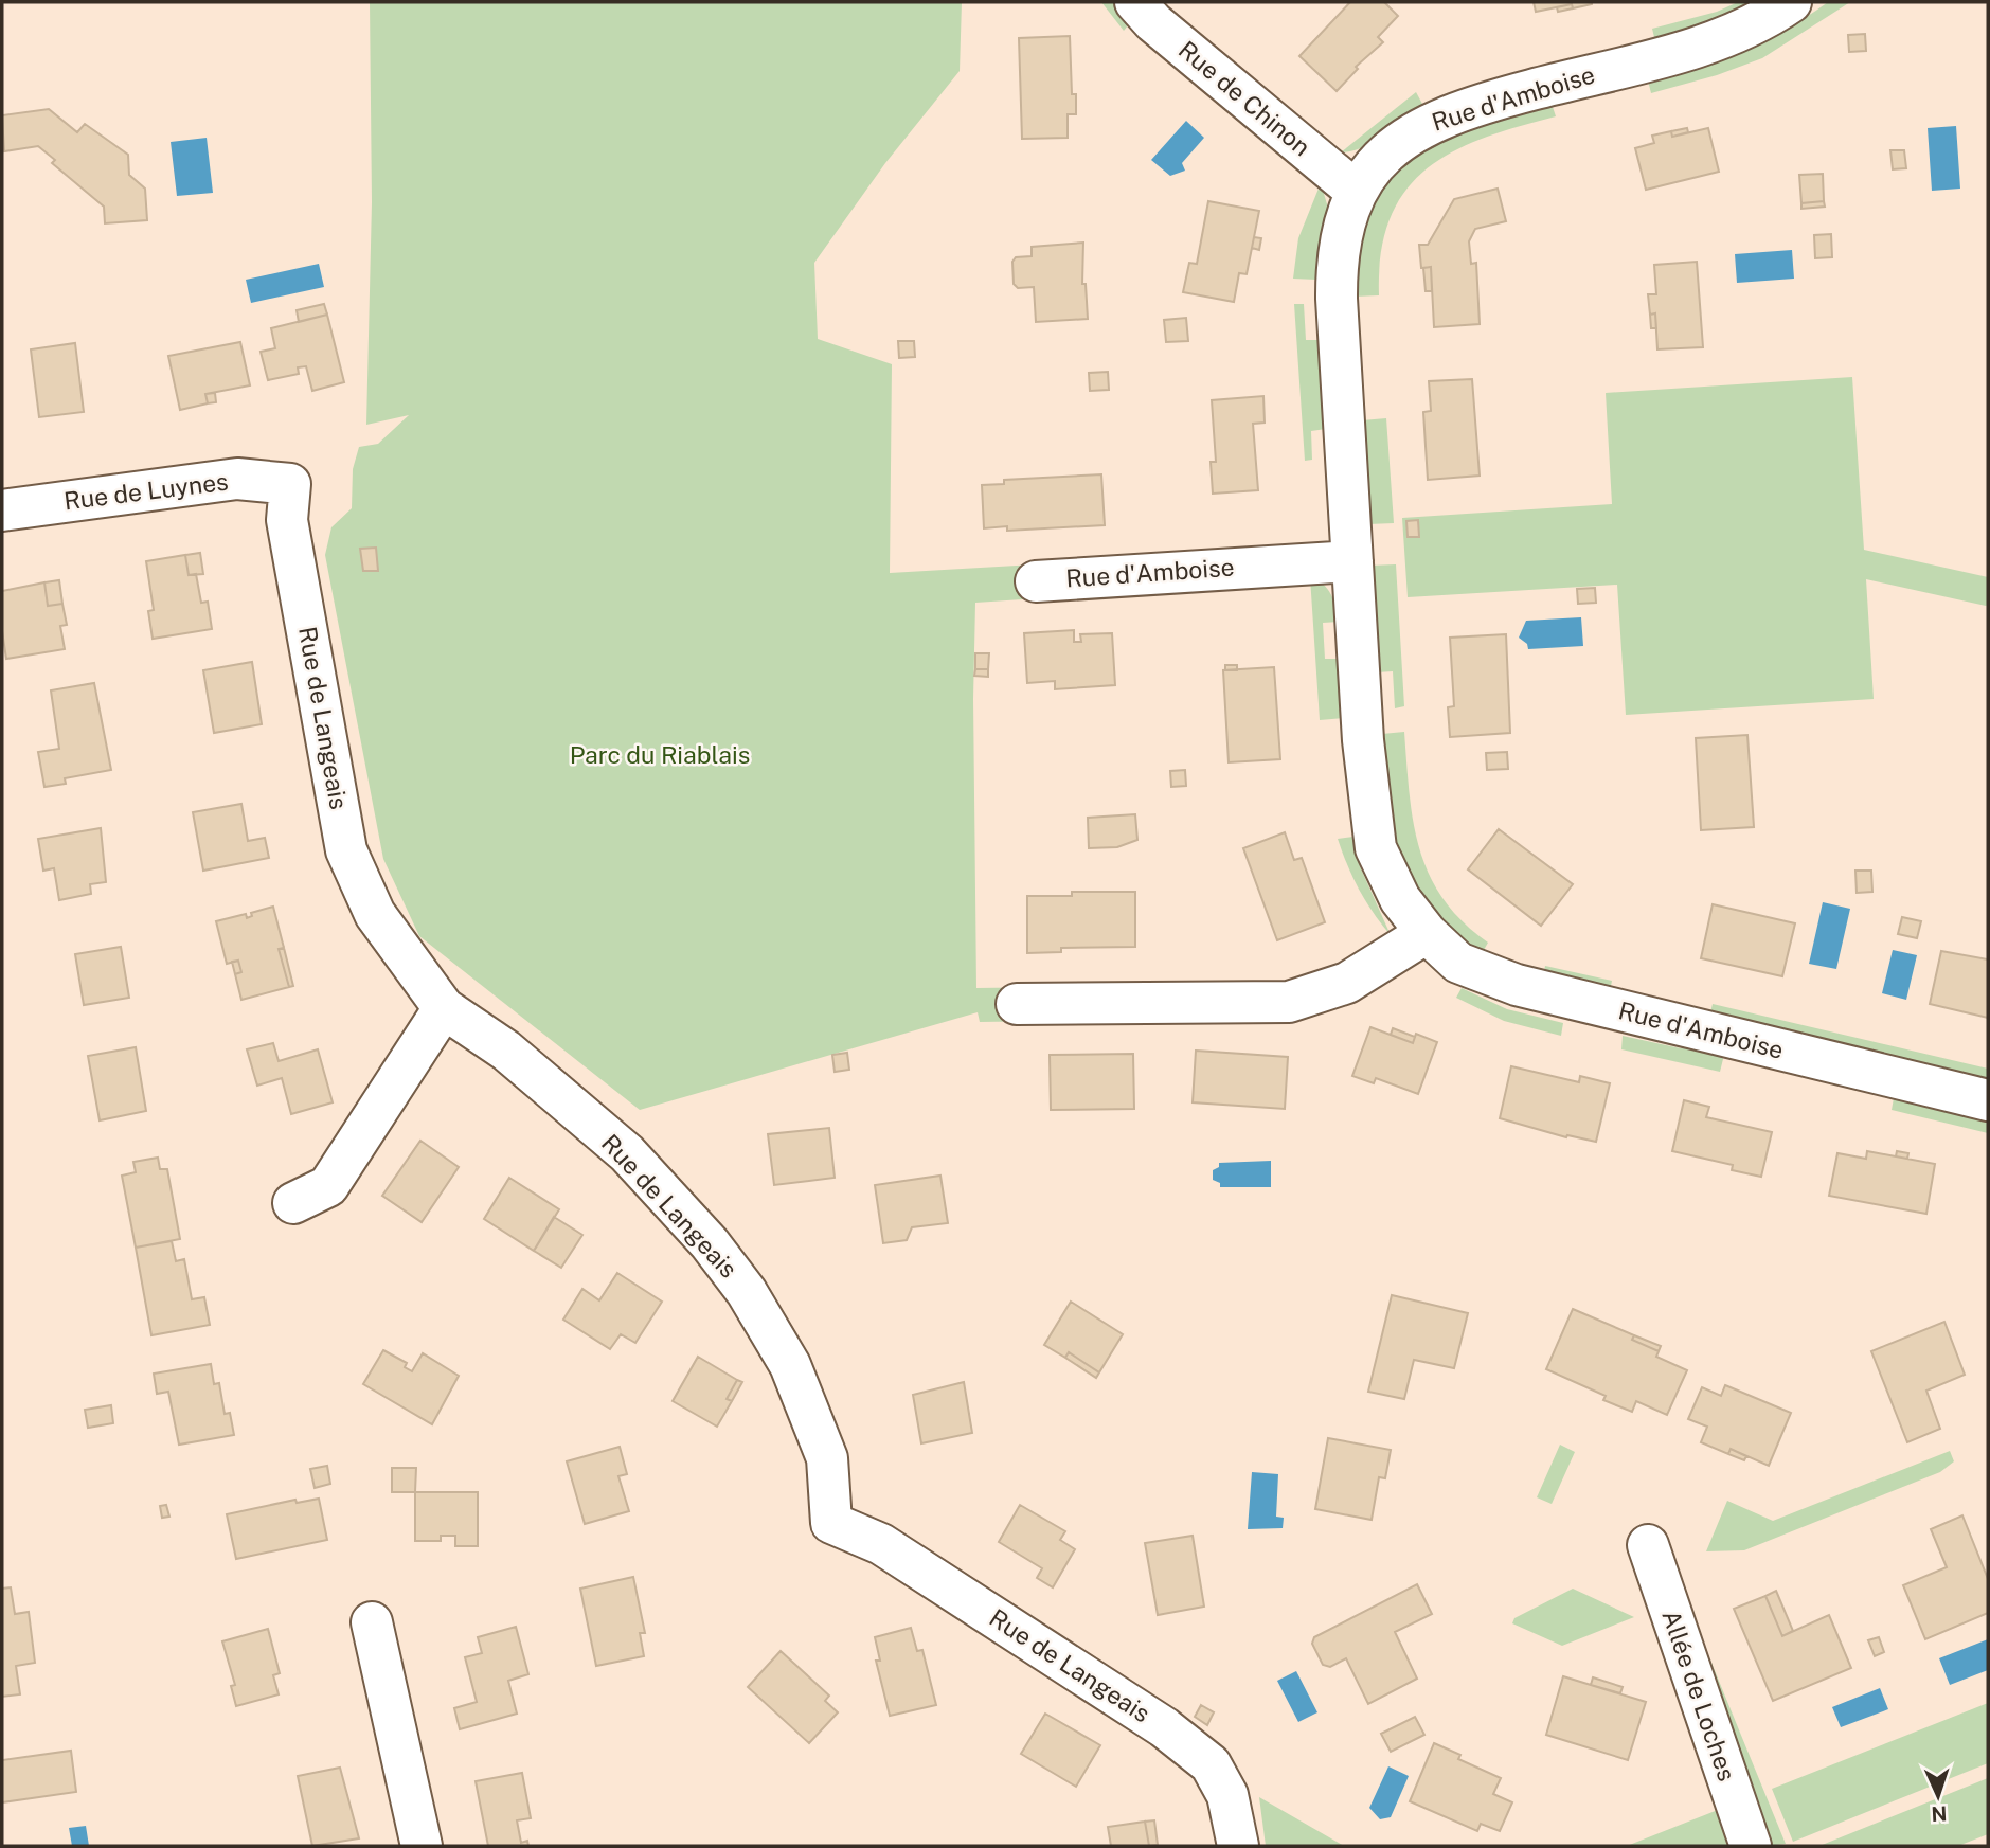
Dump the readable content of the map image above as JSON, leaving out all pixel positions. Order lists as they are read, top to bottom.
{
  "streets": {
    "street": [
      "Rue de Chinon",
      "Rue d'Amboise",
      "Rue de Luynes",
      "Rue de Langeais",
      "Allée de Loches"
    ]
  },
  "crossings": [
    ["Rue de Chinon", "Rue d'Amboise"],
    ["Rue de Luynes", "Rue de Langeais"]
  ],
  "parks": ["Parc du Riablais"],
  "north": "bottom"
}
